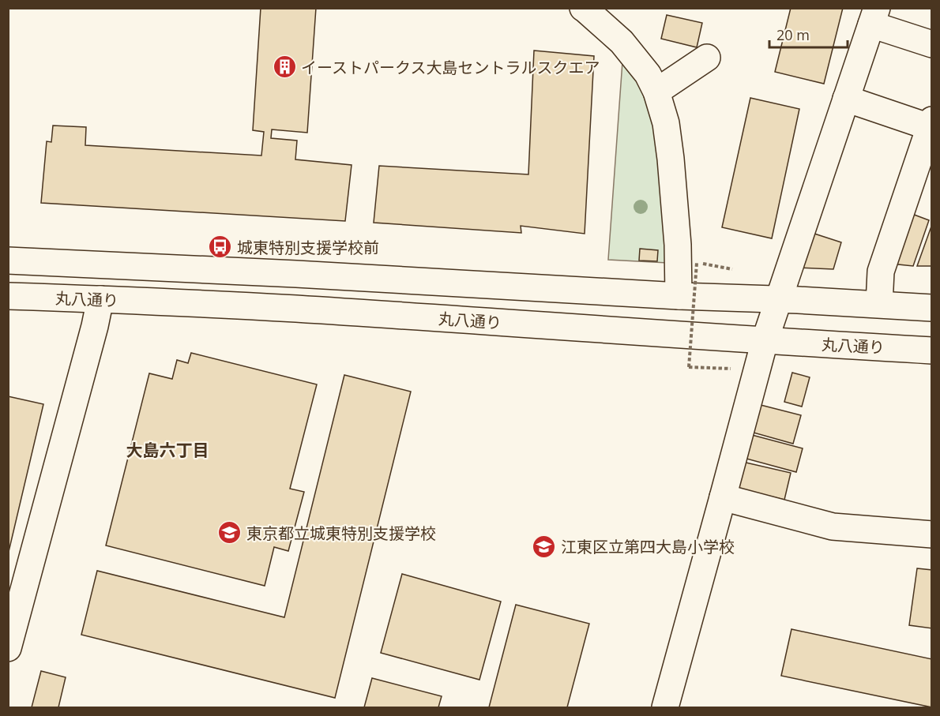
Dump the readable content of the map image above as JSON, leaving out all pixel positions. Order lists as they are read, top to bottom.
{
  "streets": {
    "main road": ["丸八通り"]
  },
  "districts": ["大島六丁目"],
  "places": {
    "building": ["イーストパークス大島セントラルスクエア"],
    "bus stop": ["城東特別支援学校前"],
    "school or university": ["東京都立城東特別支援学校", "江東区立第四大島小学校"]
  },
  "scale_bar": "20 m"
}
